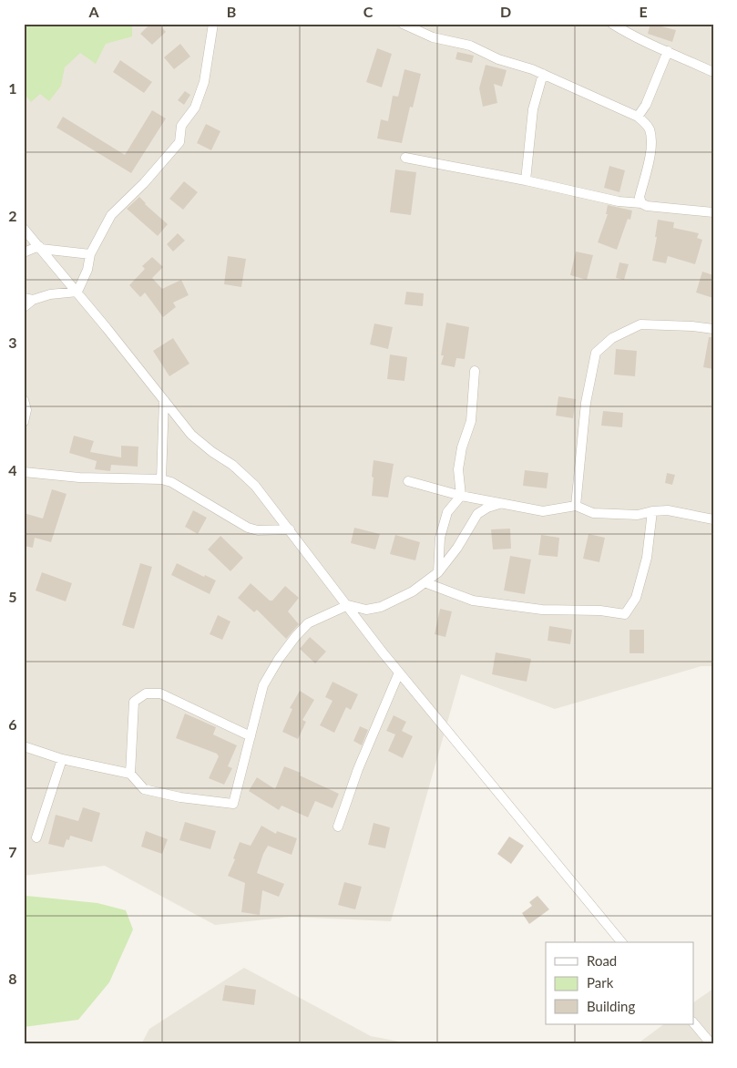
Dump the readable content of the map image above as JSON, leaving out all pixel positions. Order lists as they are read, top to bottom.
{
  "legend": ["Road", "Park", "Building"],
  "grid": {
    "columns": [
      "A",
      "B",
      "C",
      "D",
      "E"
    ],
    "rows": [
      "1",
      "2",
      "3",
      "4",
      "5",
      "6",
      "7",
      "8"
    ]
  }
}
